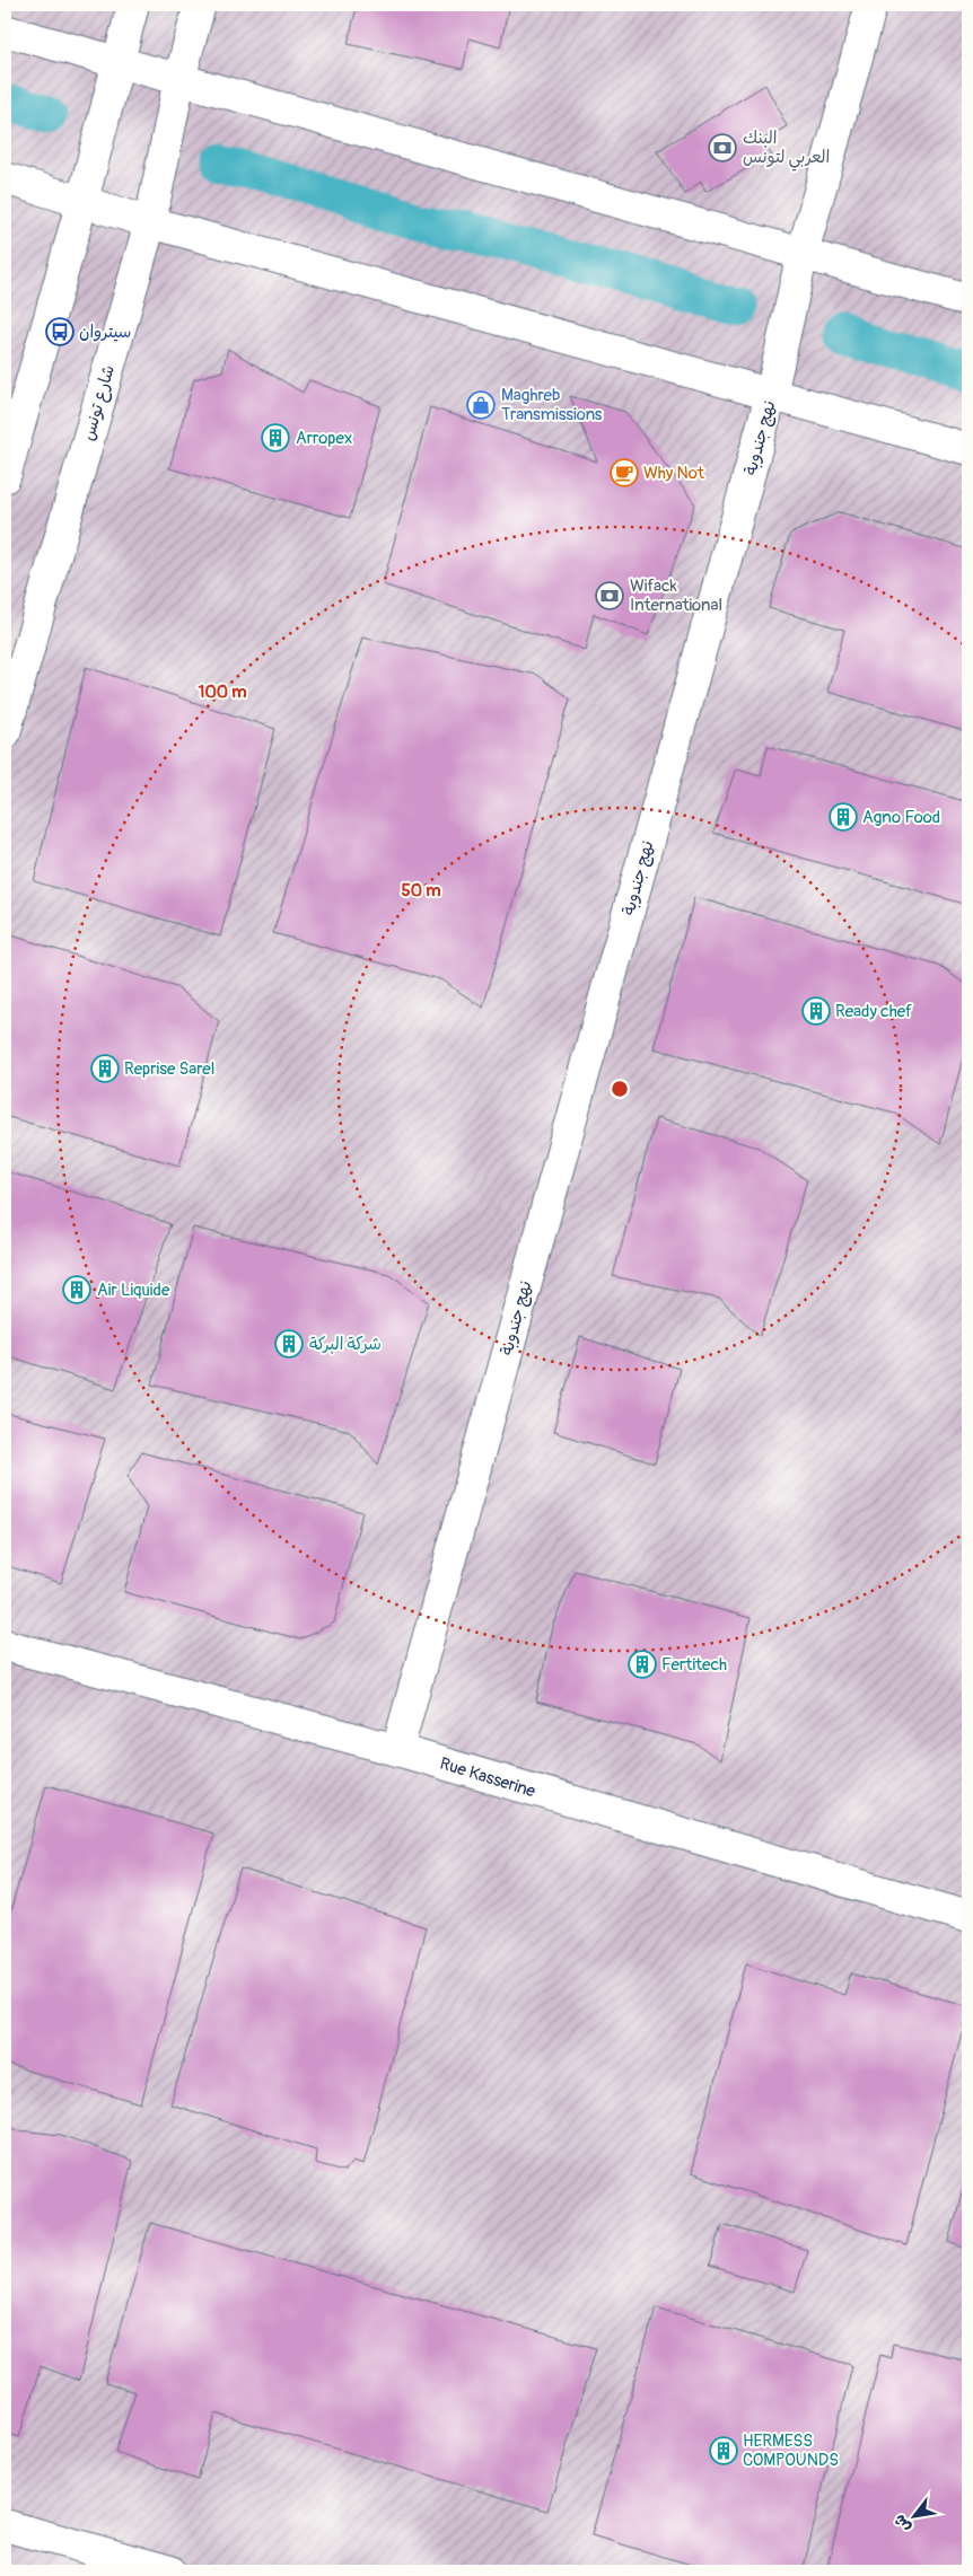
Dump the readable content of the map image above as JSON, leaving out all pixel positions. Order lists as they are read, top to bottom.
{
  "streets": {
    "street": ["شارع تونس", "نهج جندوبة", "Rue Kasserine"]
  },
  "crossings": [
    ["نهج جندوبة", "Rue Kasserine"]
  ],
  "places": {
    "bank": ["البنك العربي لتونس", "Wifack International"],
    "bus stop": ["سيتروان"],
    "shop": ["Maghreb Transmissions"],
    "building": [
      "Arropex",
      "Agno Food",
      "Ready chef",
      "Reprise Sarel",
      "Air Liquide",
      "شركة البركة",
      "Fertitech",
      "HERMESS COMPOUNDS"
    ],
    "cafe": ["Why Not"]
  },
  "north": "bottom left",
  "rings": ["100 m", "50 m"]
}
